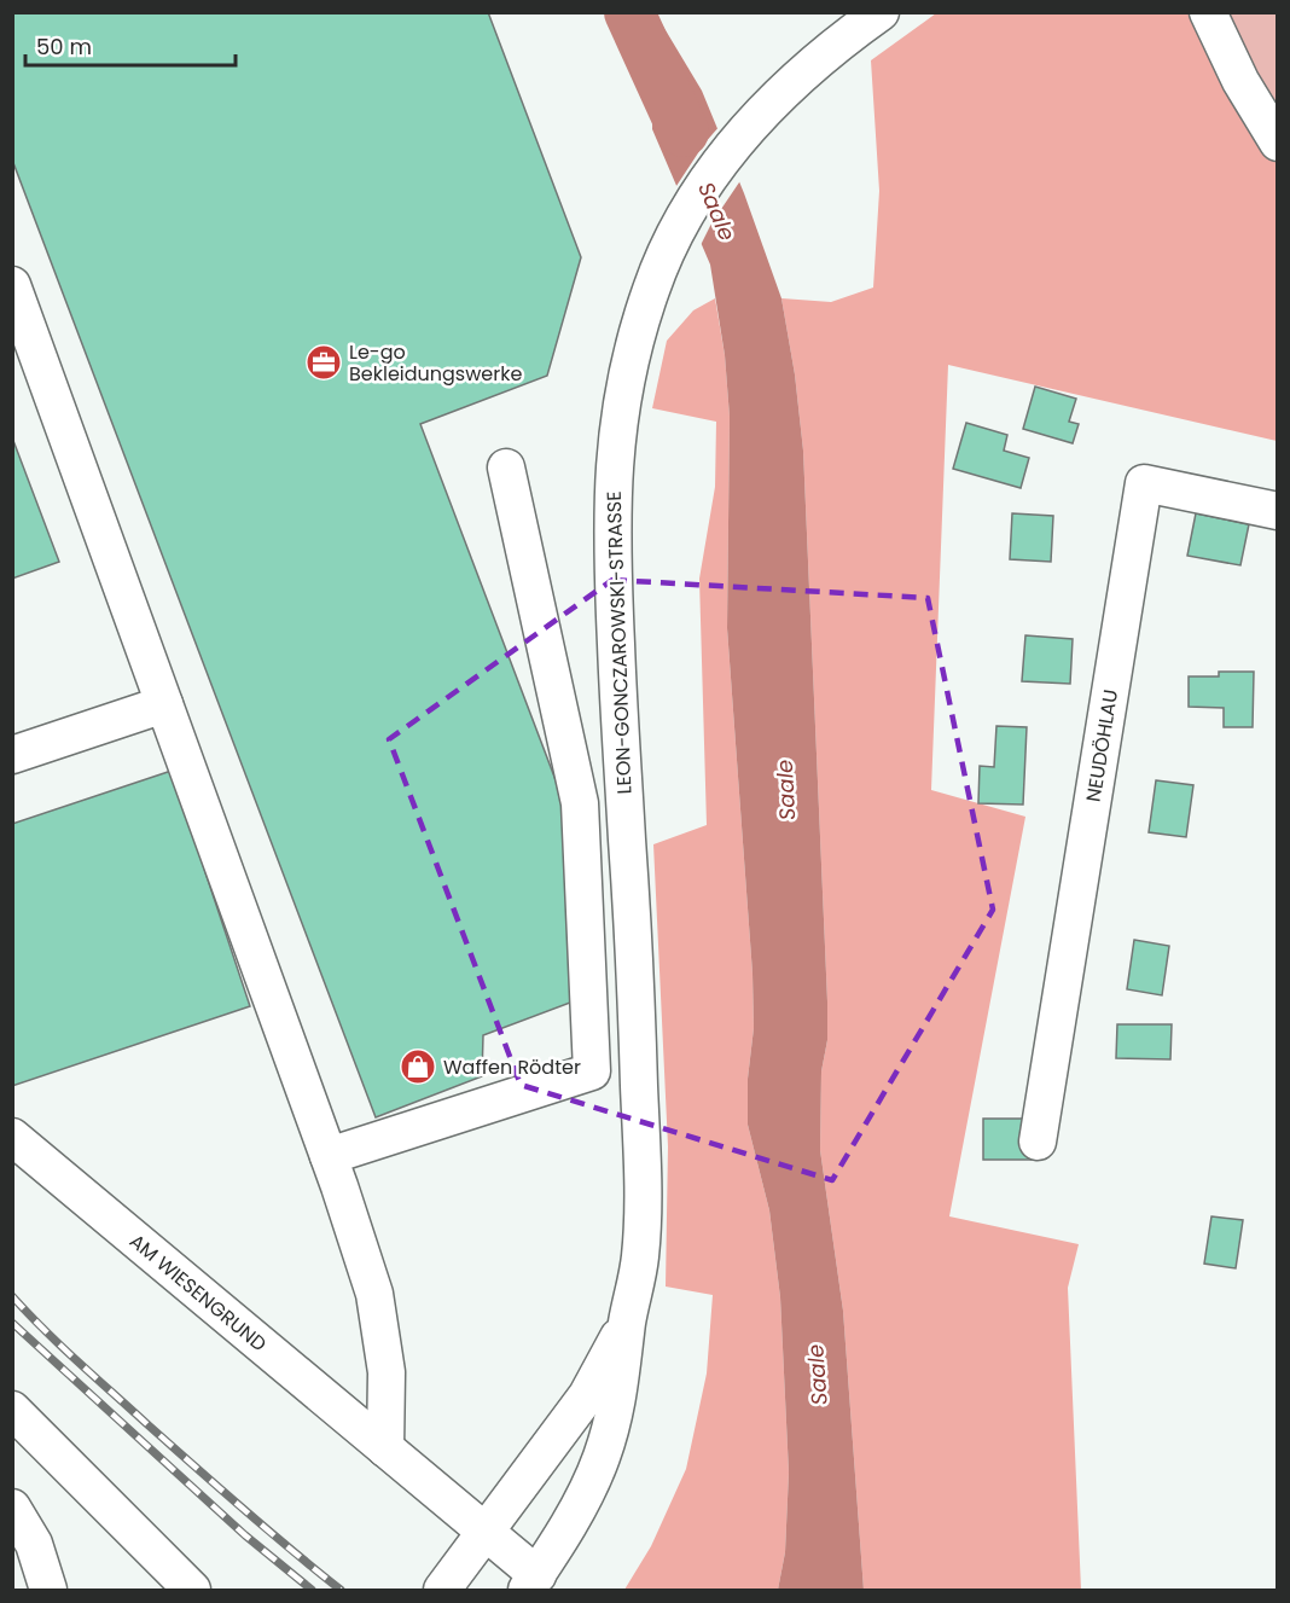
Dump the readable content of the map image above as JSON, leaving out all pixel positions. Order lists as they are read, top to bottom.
{
  "streets": {
    "street": ["LEON-GONCZAROWSKI-STRASSE", "NEUDÖHLAU", "AM WIESENGRUND"]
  },
  "crossings": [
    ["LEON-GONCZAROWSKI-STRASSE", "AM WIESENGRUND"]
  ],
  "water": ["Saale"],
  "places": {
    "office": ["Le-go Bekleidungswerke"],
    "shop": ["Waffen Rödter"]
  },
  "scale_bar": "50 m"
}
